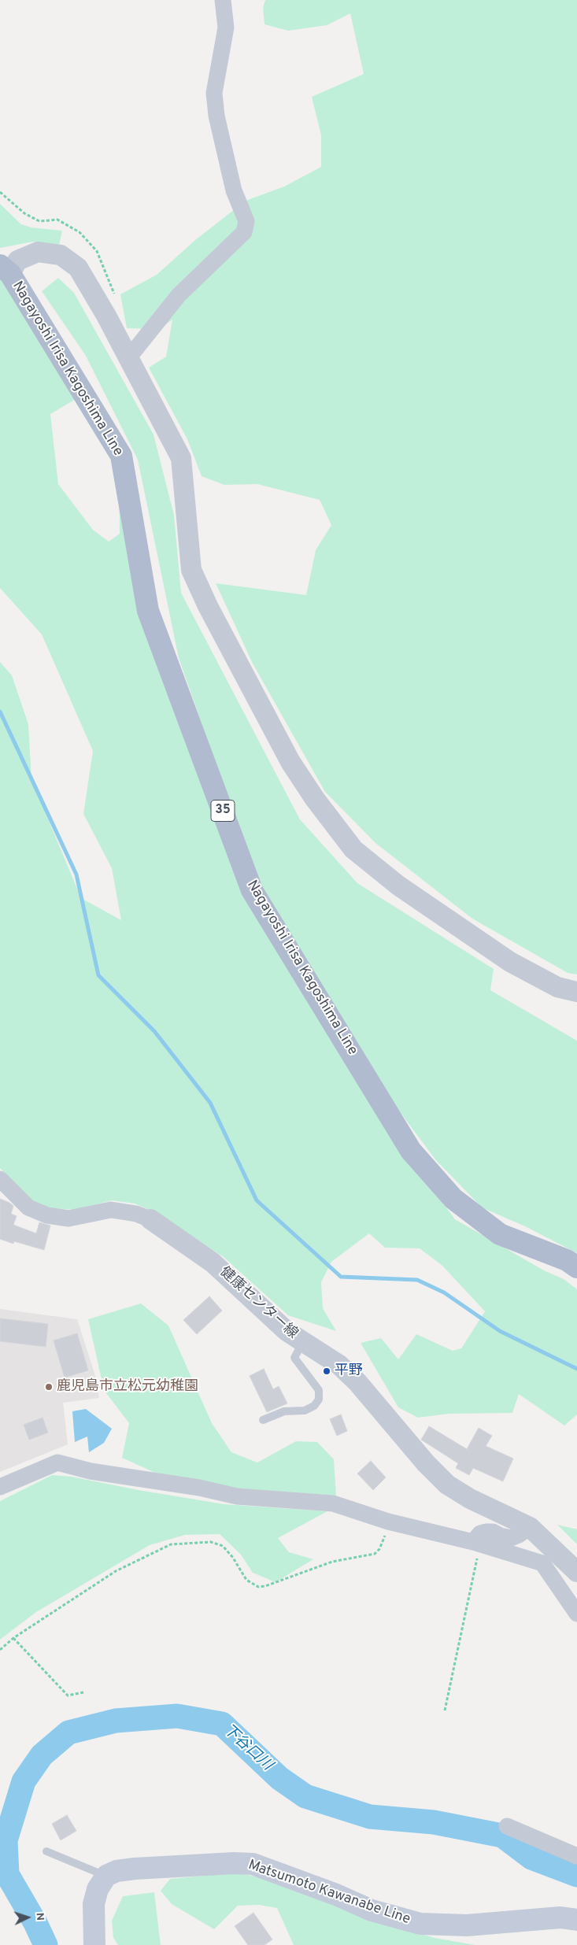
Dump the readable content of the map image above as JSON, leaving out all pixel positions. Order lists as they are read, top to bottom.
{
  "streets": {
    "main road": ["Nagayoshi Irisa Kagoshima Line", "35", "Matsumoto Kawanabe Line"],
    "street": ["健康センター線"]
  },
  "water": ["下谷口川"],
  "places": ["平野", "鹿児島市立松元幼稚園"],
  "north": "right"
}
